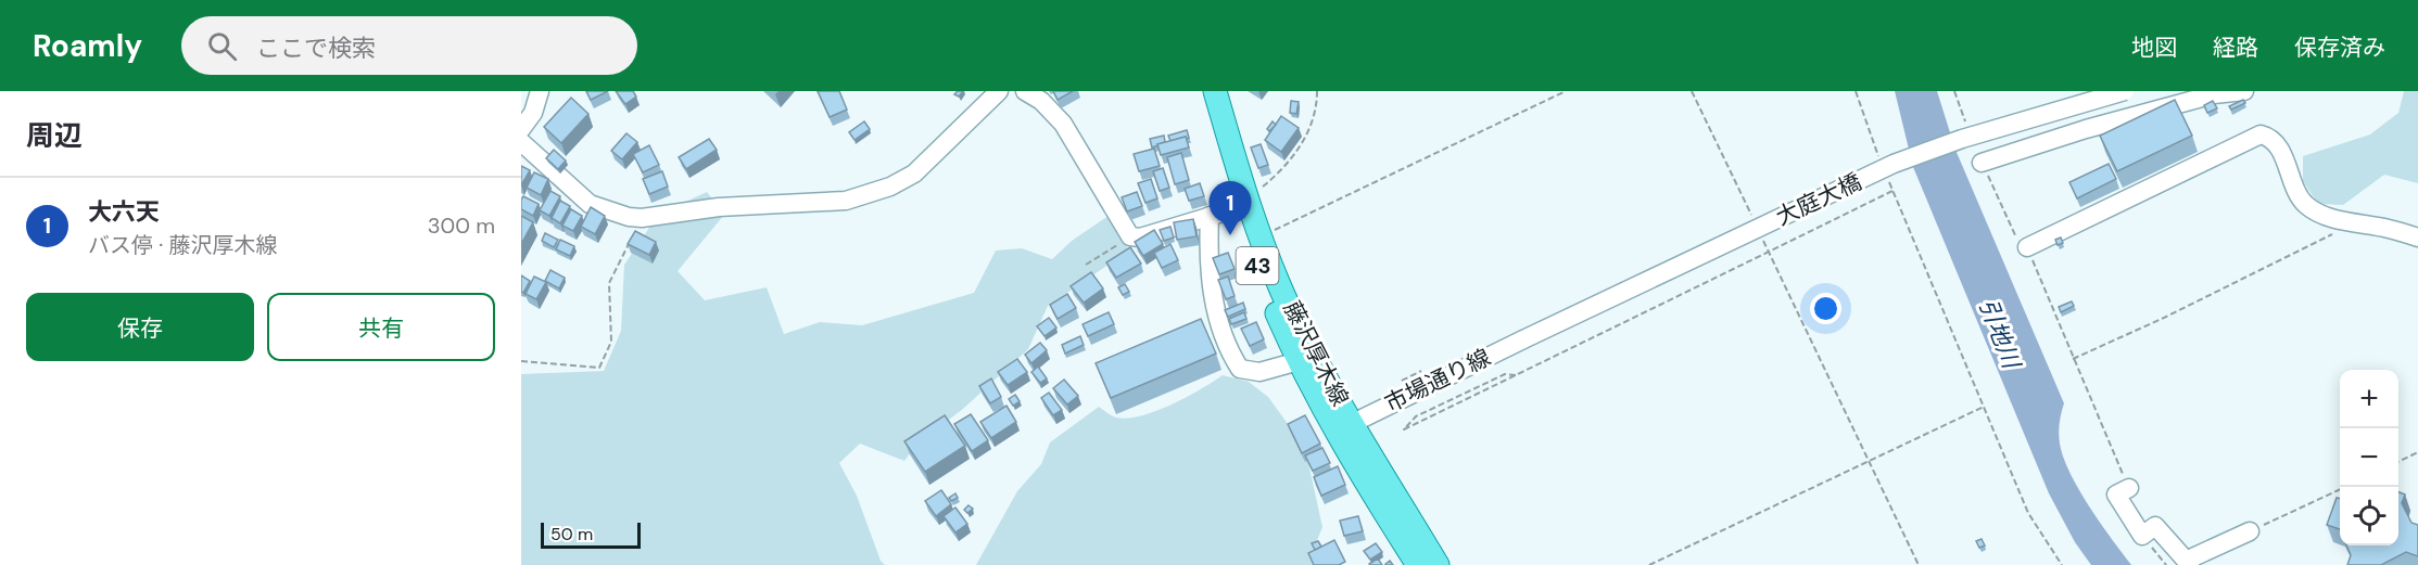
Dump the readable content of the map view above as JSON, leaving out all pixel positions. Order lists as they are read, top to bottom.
{
  "streets": {
    "main road": ["43", "藤沢厚木線"],
    "street": ["大庭大橋", "市場通り線"]
  },
  "crossings": [
    ["大庭大橋", "市場通り線"],
    ["藤沢厚木線", "市場通り線"]
  ],
  "water": ["引地川"],
  "scale_bar": "50 m",
  "page": {
    "header": "Roamly",
    "search": "ここで検索",
    "nav": ["地図", "経路", "保存済み"],
    "heading": "周辺",
    "list": [
      {
        "mark": "1",
        "name": "大六天",
        "note": "バス停 · 藤沢厚木線",
        "value": "300 m"
      }
    ],
    "pins": "1",
    "buttons": ["保存", "共有"],
    "map_buttons": ["+", "−"],
    "scale": "50 m"
  }
}
